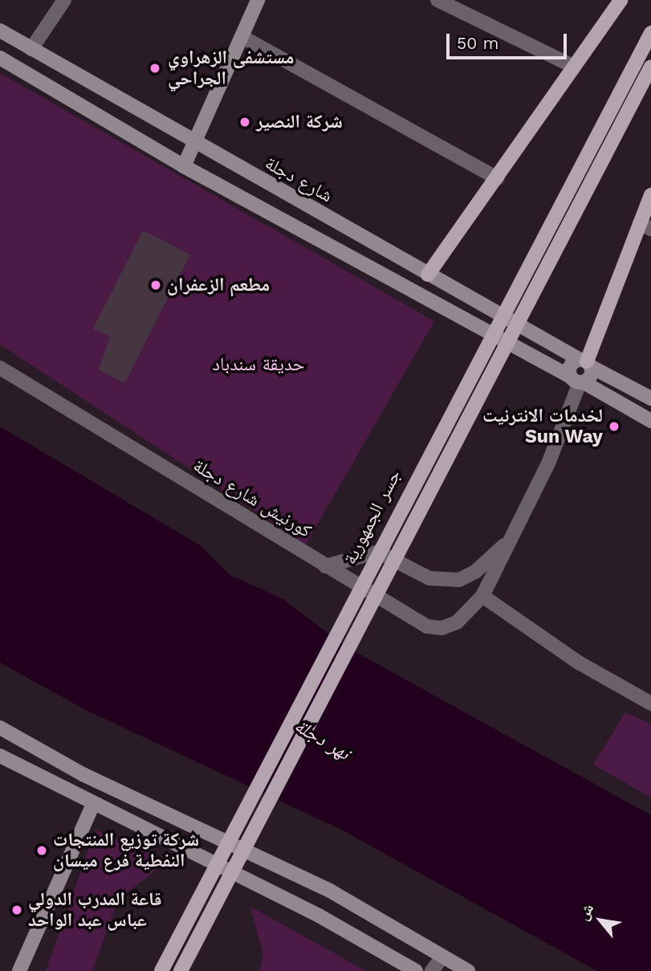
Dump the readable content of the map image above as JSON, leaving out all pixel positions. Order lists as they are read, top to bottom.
{
  "streets": {
    "main road": ["شارع دجلة", "جسر الجمهورية"],
    "street": ["كورنيش شارع دجلة"]
  },
  "water": ["نهر دجلة"],
  "parks": ["حديقة سندباد"],
  "places": [
    "مستشفى الزهراوي الجراحي",
    "شركة النصير",
    "مطعم الزعفران",
    "لخدمات الانترنيت Sun Way",
    "شركة توزيع المنتجات النفطية فرع ميسان",
    "قاعة المدرب الدولي عباس عبد الواحد"
  ],
  "scale_bar": "50 m",
  "north": "top left"
}
